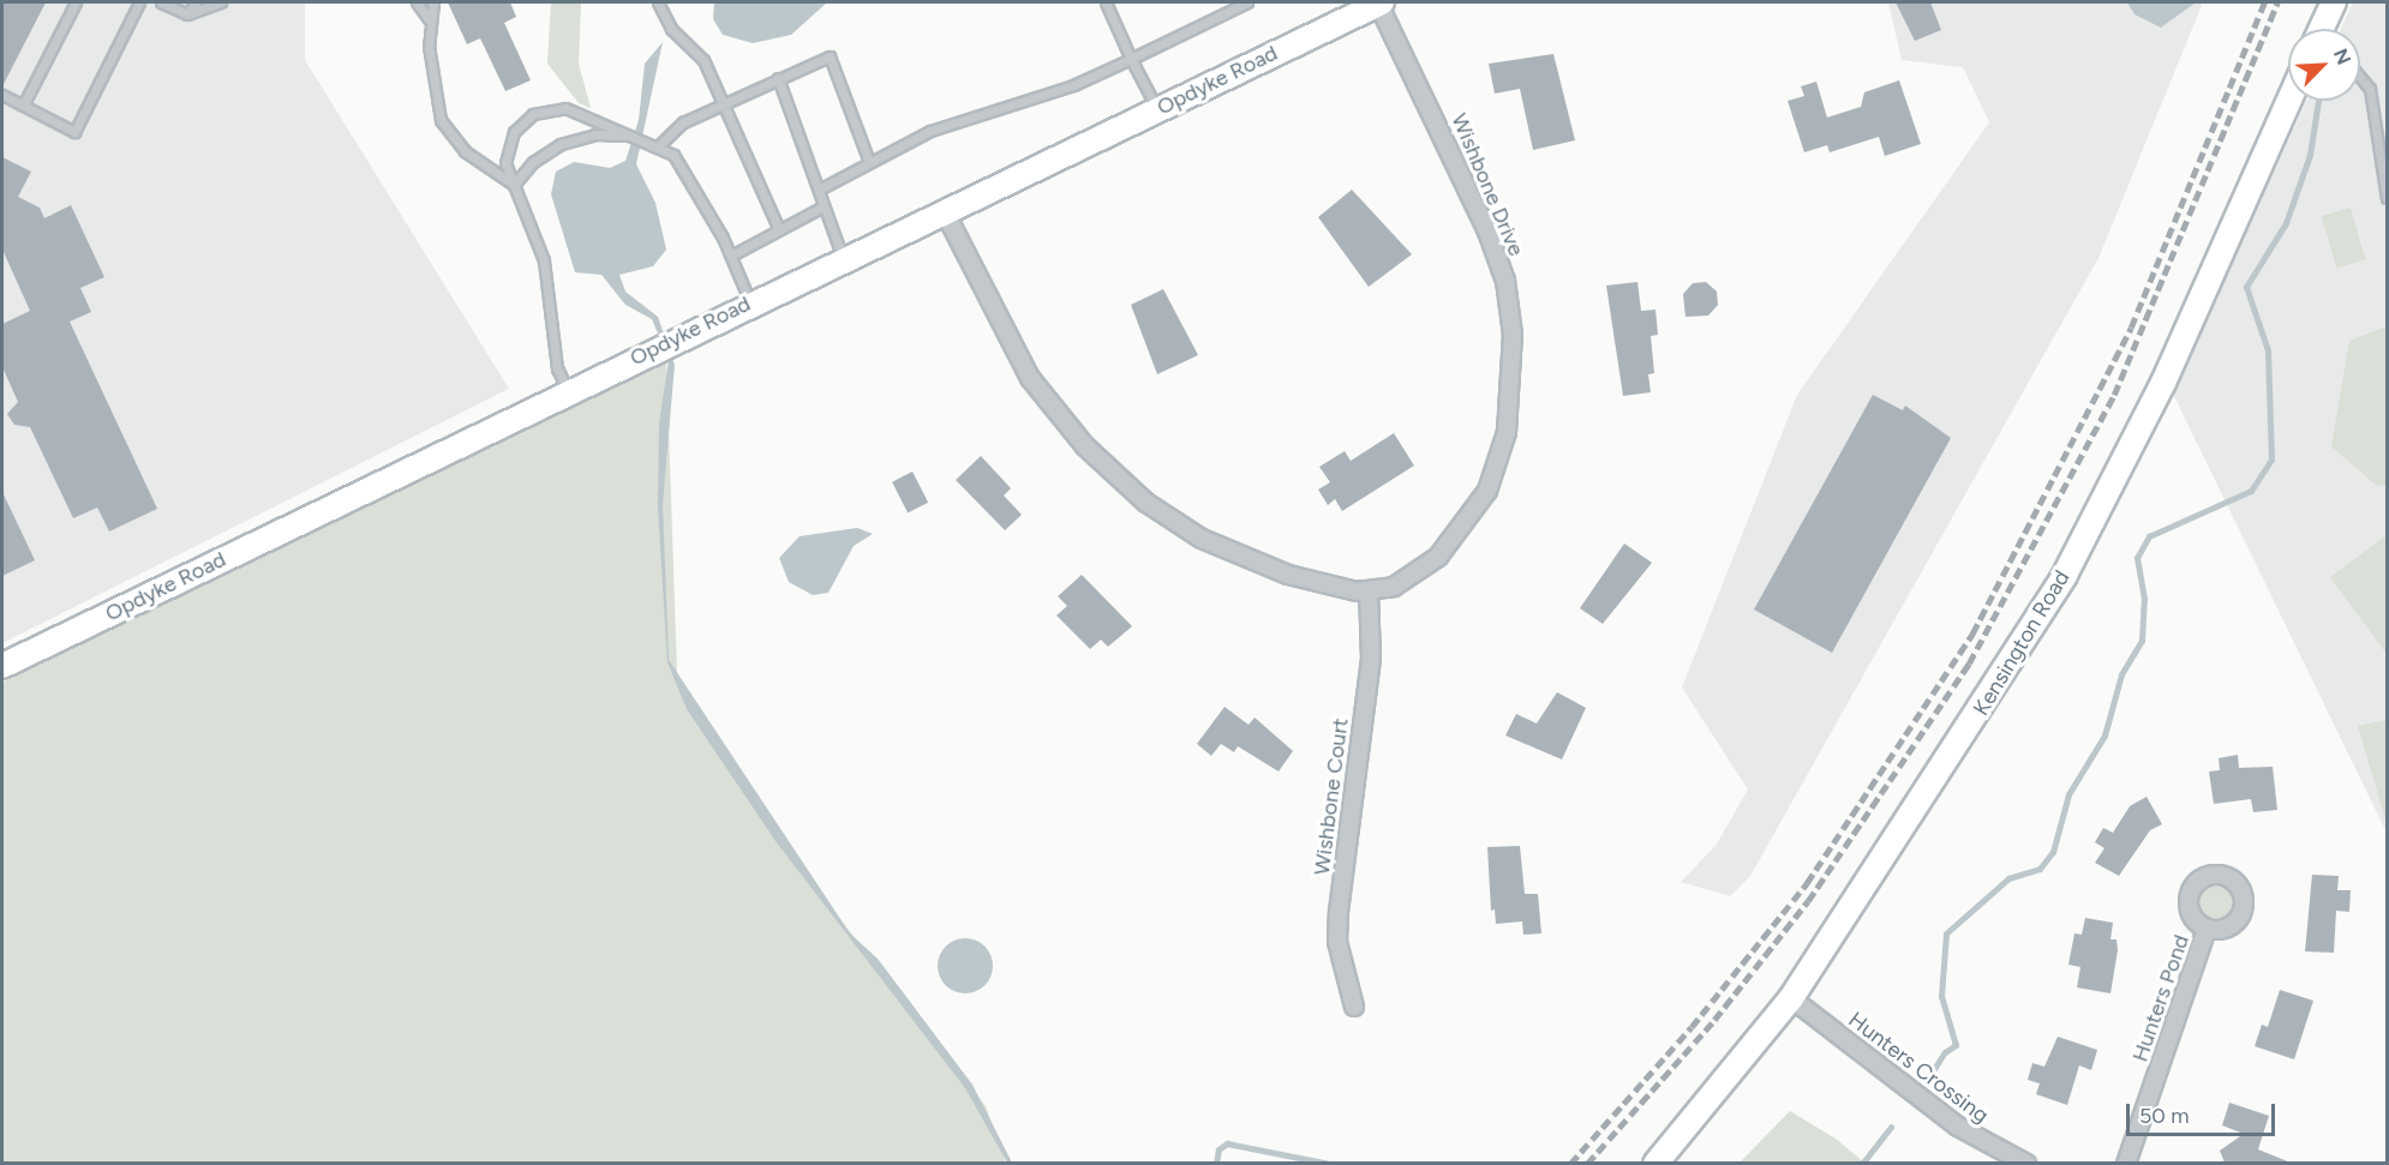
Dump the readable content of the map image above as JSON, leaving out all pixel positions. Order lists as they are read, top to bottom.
{
  "streets": {
    "main road": ["Opdyke Road", "Kensington Road"],
    "street": [
      "Wishbone Drive",
      "Wishbone Court",
      "Hunters Pond",
      "Hunters Crossing"
    ]
  },
  "crossings": [
    ["Opdyke Road", "Wishbone Drive"],
    ["Wishbone Drive", "Wishbone Court"],
    ["Kensington Road", "Hunters Crossing"]
  ],
  "scale_bar": "50 m",
  "north": "top right"
}
